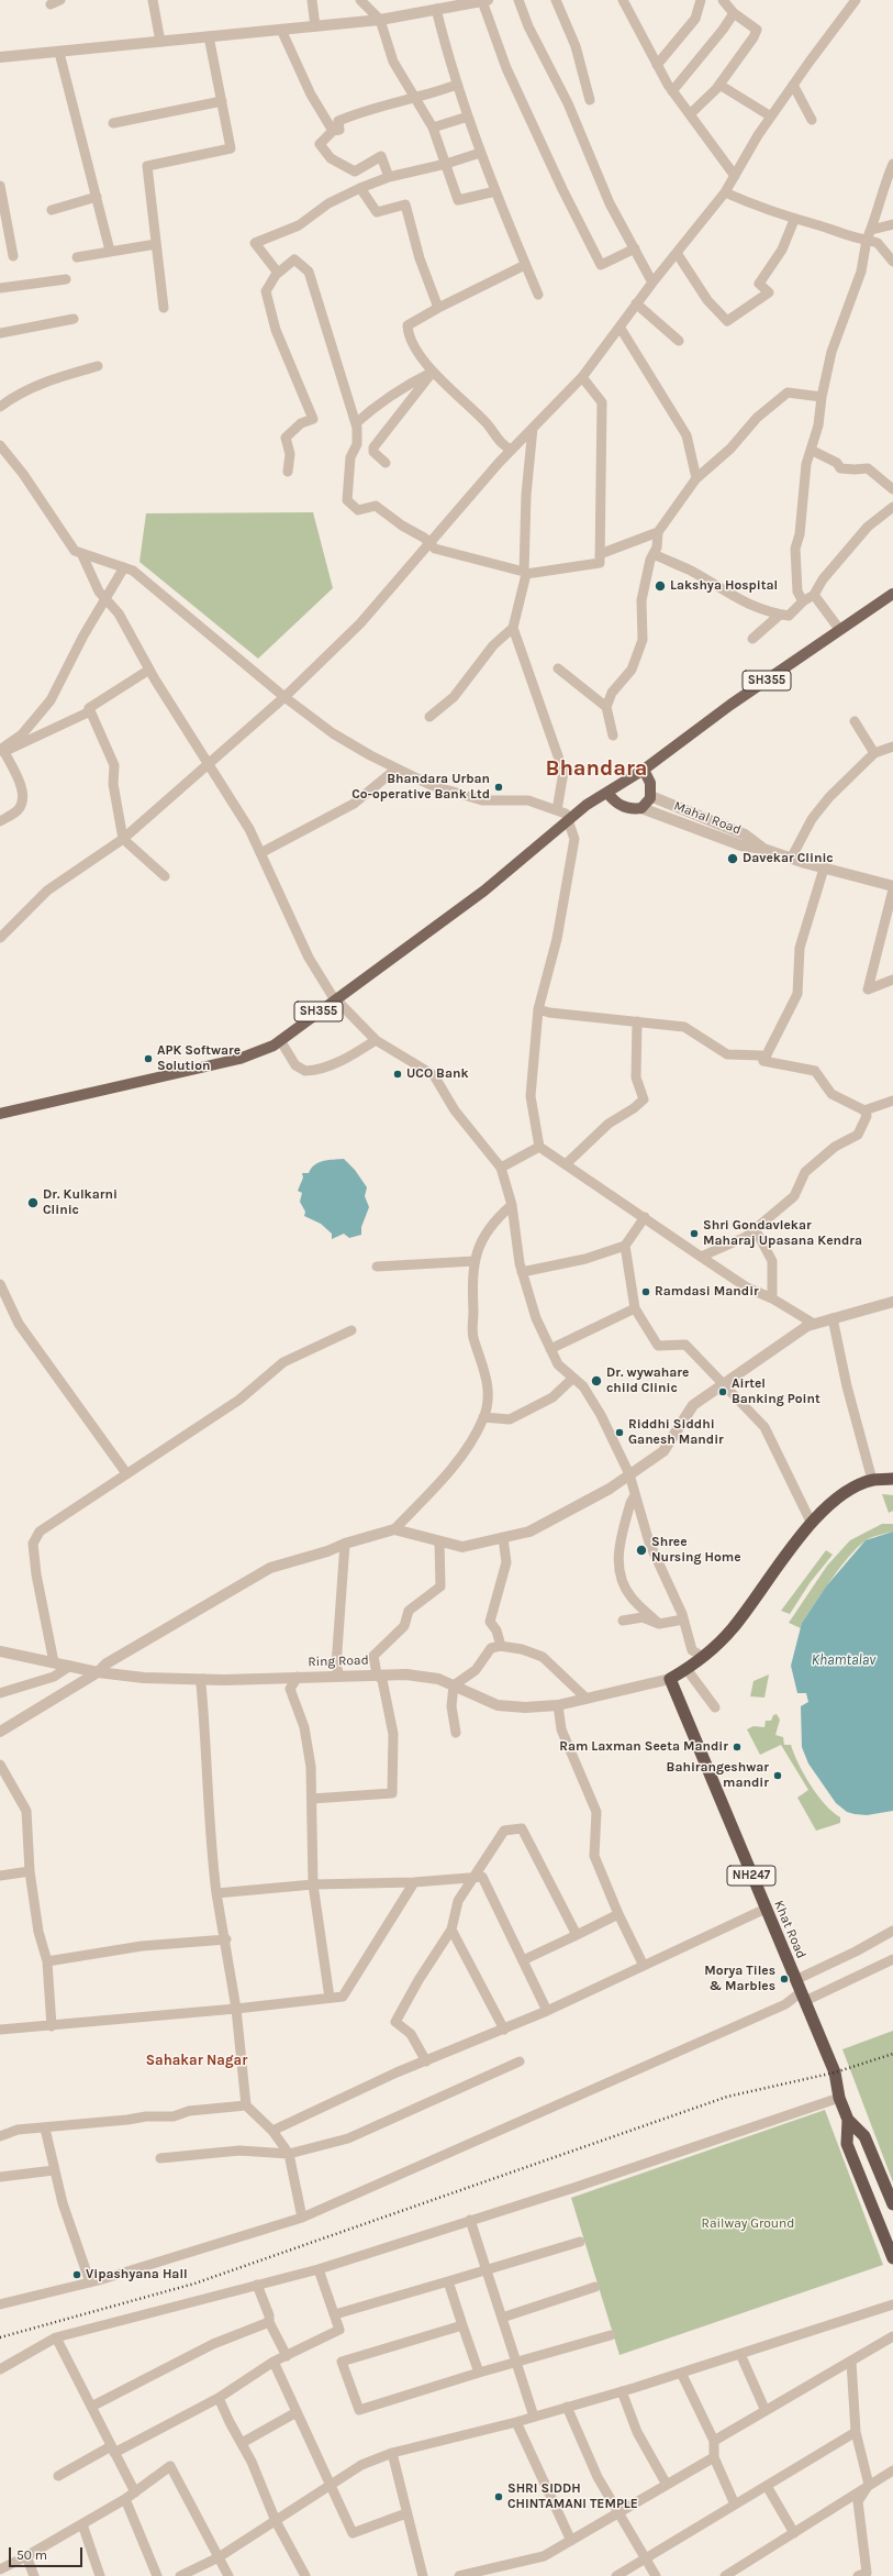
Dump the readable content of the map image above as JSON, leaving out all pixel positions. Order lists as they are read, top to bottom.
{
  "streets": {
    "highway": ["NH247", "Khat Road"],
    "main road": ["SH355"],
    "street": ["Mahal Road", "Ring Road"]
  },
  "crossings": [
    ["Ring Road", "Khat Road"]
  ],
  "districts": ["Bhandara", "Sahakar Nagar"],
  "water": ["Khamtalav"],
  "parks": ["Railway Ground"],
  "places": [
    "Lakshya Hospital",
    "Bhandara Urban Co-operative Bank Ltd",
    "Davekar Clinic",
    "APK Software Solution",
    "UCO Bank",
    "Dr. Kulkarni Clinic",
    "Shri Gondavlekar Maharaj Upasana Kendra",
    "Ramdasi Mandir",
    "Dr. wywahare child Clinic",
    "Airtel Banking Point",
    "Riddhi Siddhi Ganesh Mandir",
    "Shree Nursing Home",
    "Ram Laxman Seeta Mandir",
    "Bahirangeshwar mandir",
    "Morya Tiles & Marbles",
    "Vipashyana Hall",
    "SHRI SIDDH CHINTAMANI TEMPLE"
  ],
  "scale_bar": "50 m"
}
